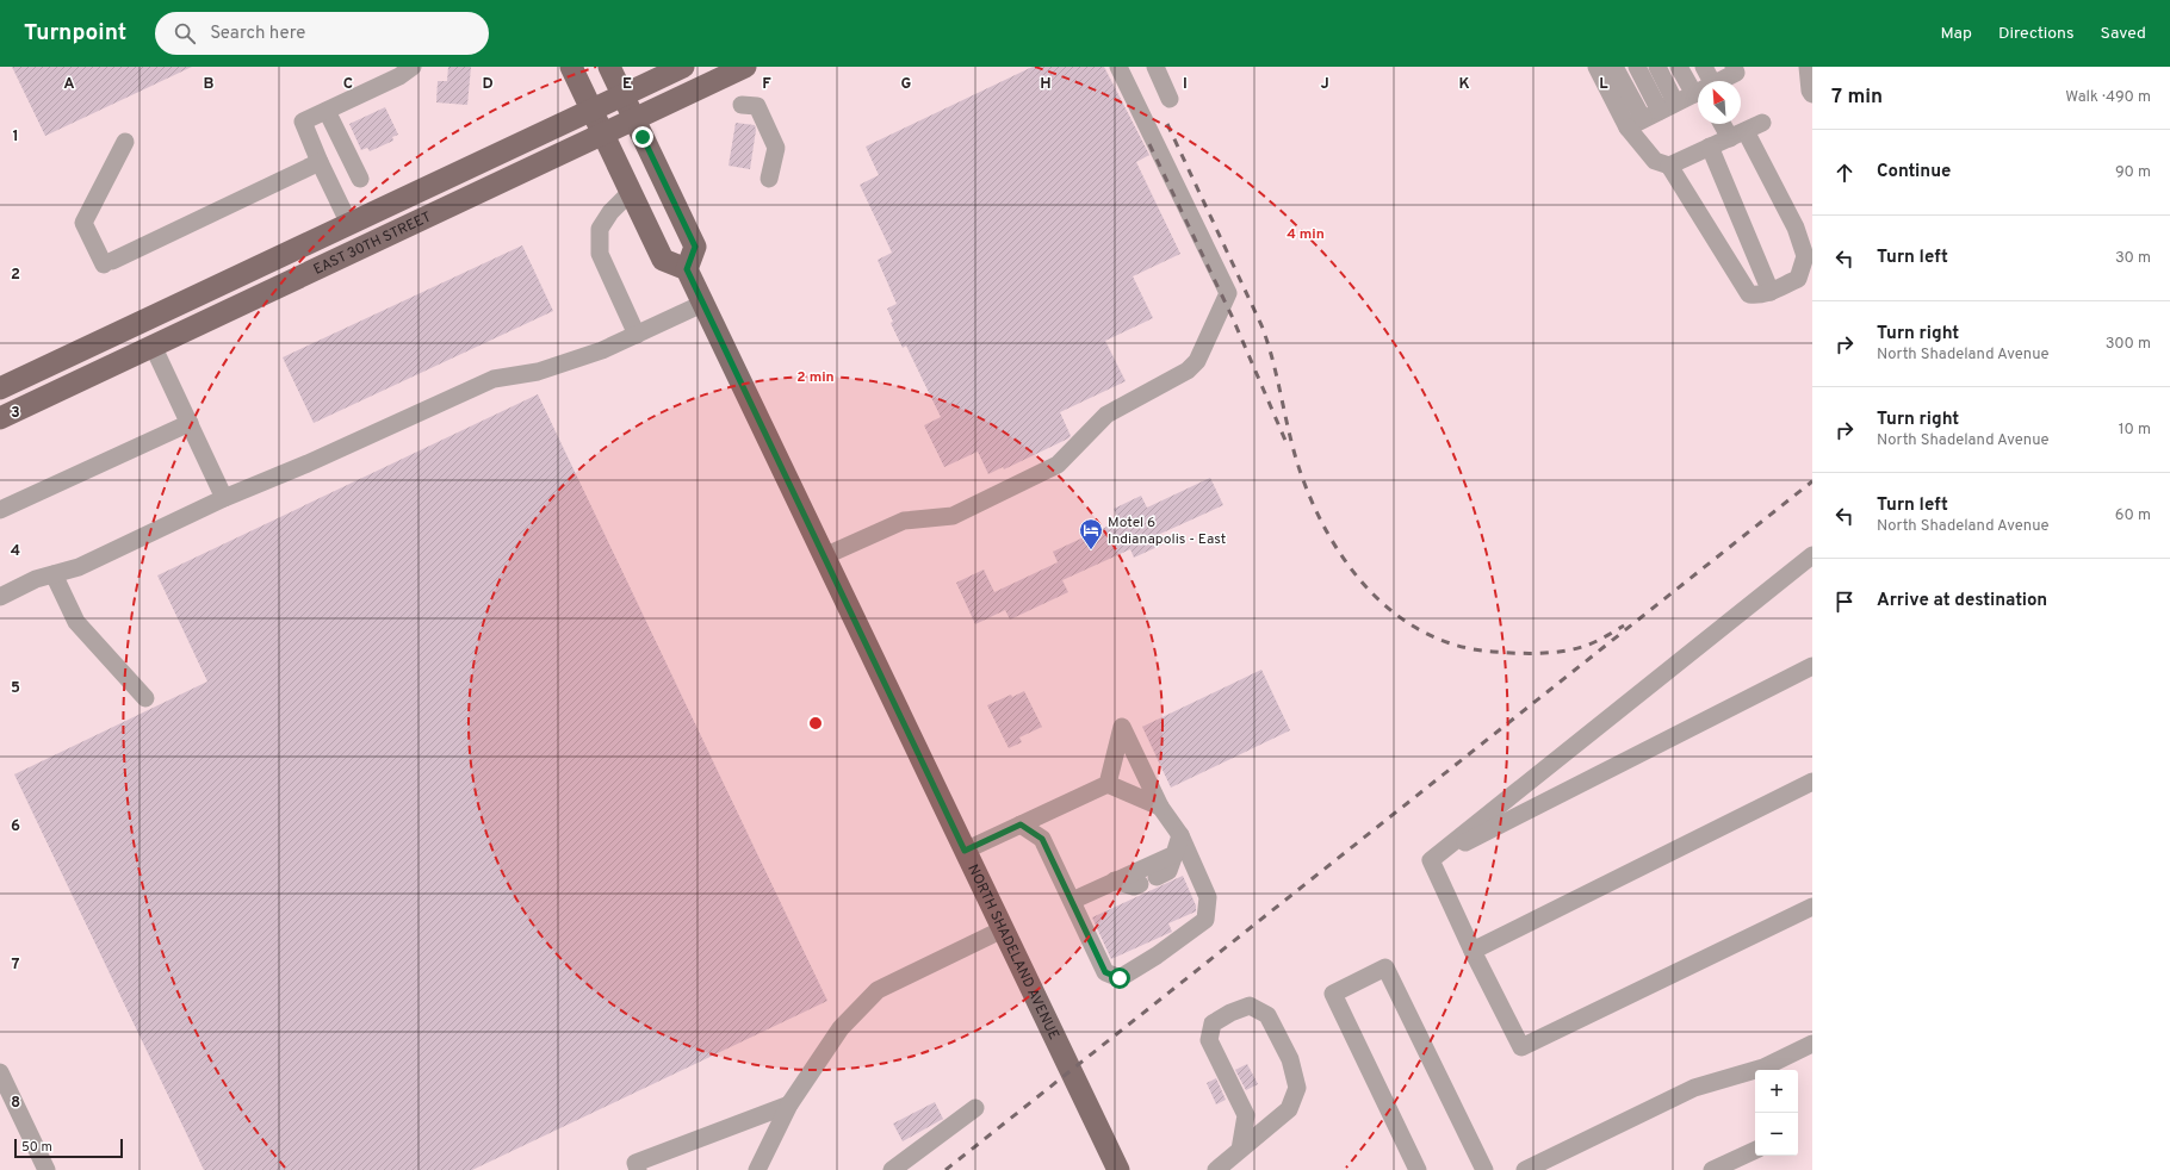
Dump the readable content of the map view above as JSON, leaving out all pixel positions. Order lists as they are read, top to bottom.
{
  "streets": {
    "main road": ["EAST 30TH STREET", "NORTH SHADELAND AVENUE"]
  },
  "places": {
    "hotel": ["Motel 6 Indianapolis - East"]
  },
  "scale_bar": "50 m",
  "north": "top left",
  "page": {
    "header": "Turnpoint",
    "search": "Search here",
    "nav": ["Map", "Directions", "Saved"],
    "heading": ["7 min", "Walk · 490 m"],
    "list": [
      ["Continue", "90 m"],
      ["Turn left", "30 m"],
      ["Turn right", "North Shadeland Avenue", "300 m"],
      ["Turn right", "North Shadeland Avenue", "10 m"],
      ["Turn left", "North Shadeland Avenue", "60 m"],
      "Arrive at destination"
    ],
    "map_buttons": ["+", "−"],
    "scale": "50 m"
  },
  "grid": {
    "columns": [
      "A",
      "B",
      "C",
      "D",
      "E",
      "F",
      "G",
      "H",
      "I",
      "J",
      "K",
      "L"
    ],
    "rows": [
      "1",
      "2",
      "3",
      "4",
      "5",
      "6",
      "7",
      "8"
    ]
  },
  "rings": ["4 min", "2 min"]
}
